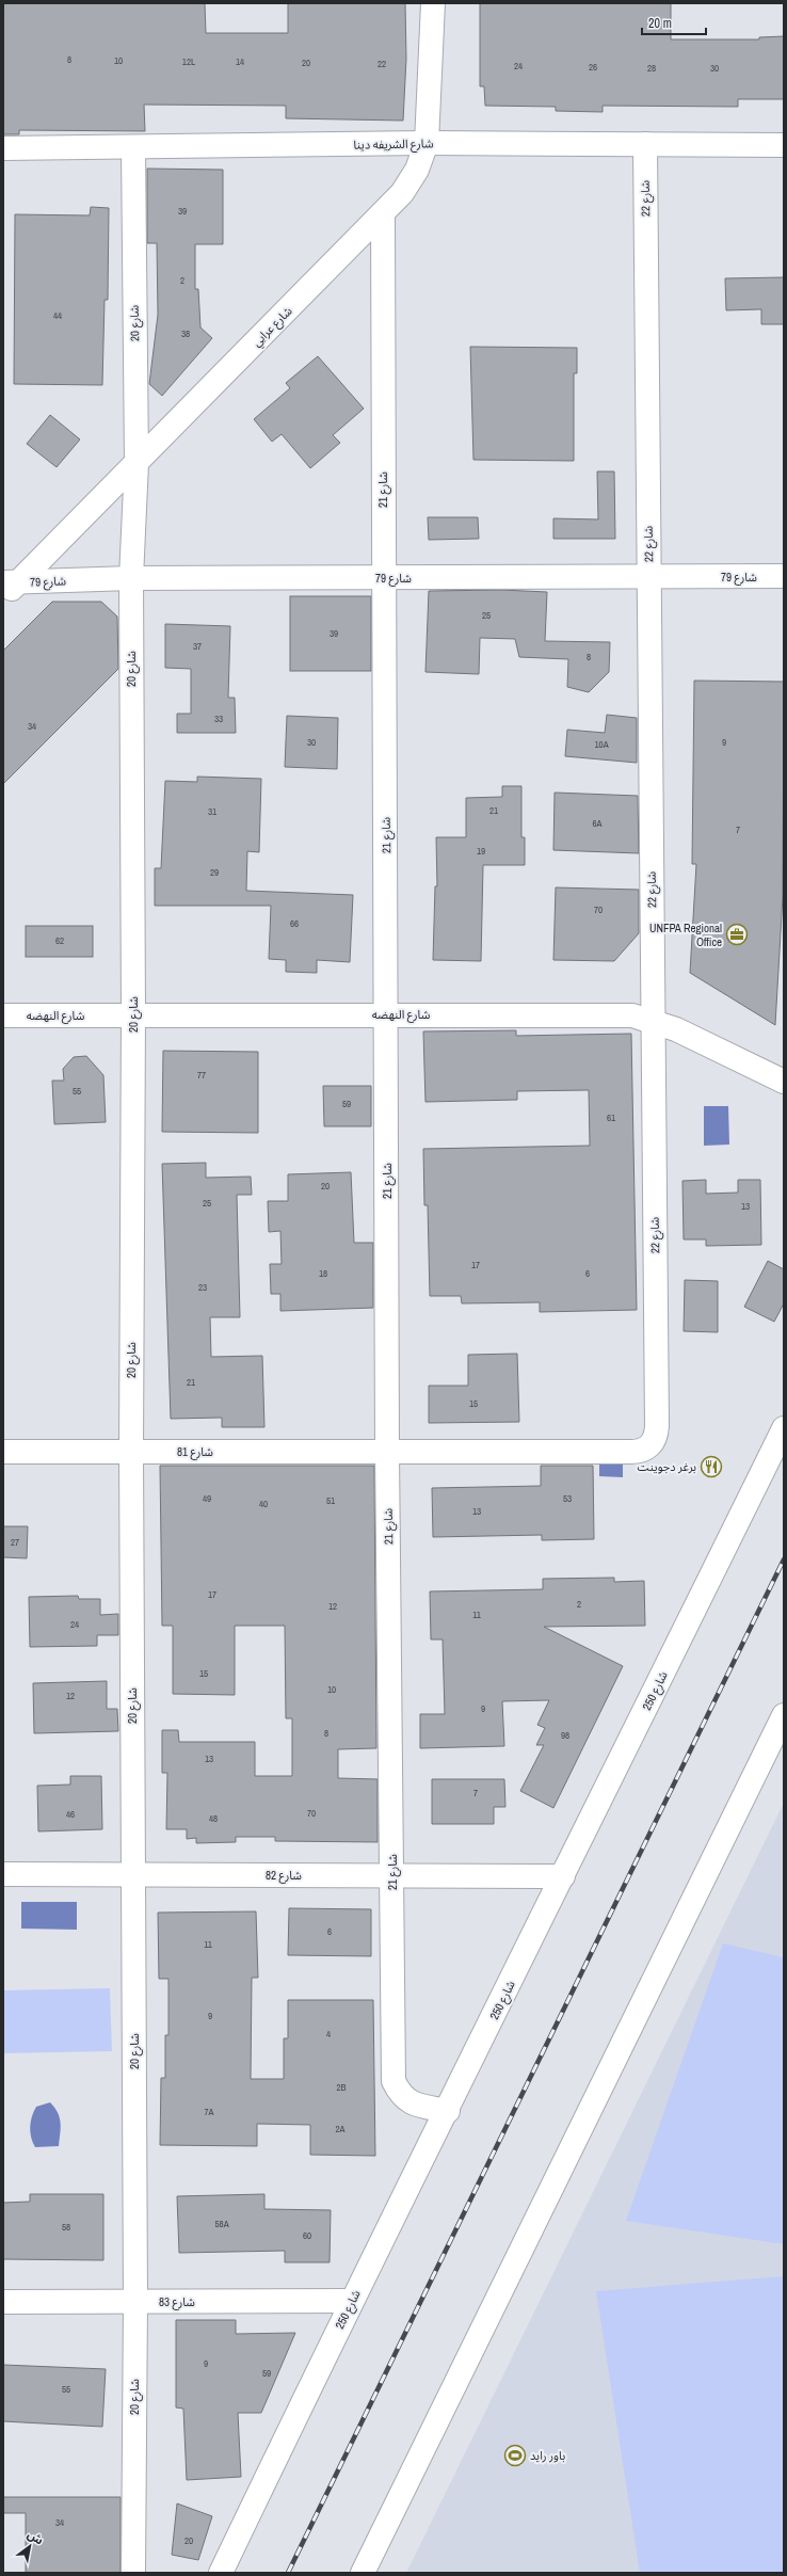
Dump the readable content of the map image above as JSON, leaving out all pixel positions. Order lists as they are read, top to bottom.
{
  "streets": {
    "street": [
      "شارع الشريفه دينا",
      "شارع 22",
      "شارع 20",
      "شارع عرابي",
      "شارع 21",
      "شارع 79",
      "شارع النهضه",
      "شارع 81",
      "شارع 250",
      "شارع 82",
      "شارع 83"
    ]
  },
  "crossings": [
    ["شارع الشريفه دينا", "شارع 22"],
    ["شارع الشريفه دينا", "شارع 20"],
    ["شارع الشريفه دينا", "شارع عرابي"],
    ["شارع 22", "شارع 21"],
    ["شارع 22", "شارع 79"],
    ["شارع 22", "شارع النهضه"],
    ["شارع 22", "شارع 81"],
    ["شارع 20", "شارع عرابي"],
    ["شارع 20", "شارع 79"],
    ["شارع 20", "شارع النهضه"],
    ["شارع 20", "شارع 81"],
    ["شارع 20", "شارع 82"],
    ["شارع 20", "شارع 83"],
    ["شارع عرابي", "شارع 21"],
    ["شارع عرابي", "شارع 79"],
    ["شارع 21", "شارع 79"],
    ["شارع 21", "شارع النهضه"],
    ["شارع 21", "شارع 81"],
    ["شارع 21", "شارع 250"],
    ["شارع 21", "شارع 82"],
    ["شارع 250", "شارع 82"],
    ["شارع 250", "شارع 83"]
  ],
  "places": {
    "office": ["UNFPA Regional Office"],
    "restaurant": ["برغر دجوينت"],
    "sports": ["باور رايد"]
  },
  "house_numbers": [
    "8",
    "10",
    "12L",
    "14",
    "20",
    "22",
    "24",
    "26",
    "28",
    "30",
    "39",
    "2",
    "44",
    "38",
    "25",
    "39",
    "37",
    "8",
    "33",
    "34",
    "30",
    "9",
    "10A",
    "21",
    "31",
    "6A",
    "7",
    "19",
    "29",
    "70",
    "66",
    "62",
    "77",
    "55",
    "59",
    "61",
    "20",
    "25",
    "13",
    "17",
    "18",
    "6",
    "23",
    "21",
    "15",
    "49",
    "53",
    "51",
    "40",
    "13",
    "27",
    "17",
    "2",
    "12",
    "11",
    "24",
    "15",
    "10",
    "12",
    "9",
    "8",
    "98",
    "13",
    "7",
    "70",
    "46",
    "48",
    "6",
    "11",
    "9",
    "4",
    "2B",
    "7A",
    "2A",
    "58A",
    "58",
    "60",
    "9",
    "59",
    "55",
    "34",
    "20"
  ],
  "scale_bar": "20 m",
  "north": "top right"
}
